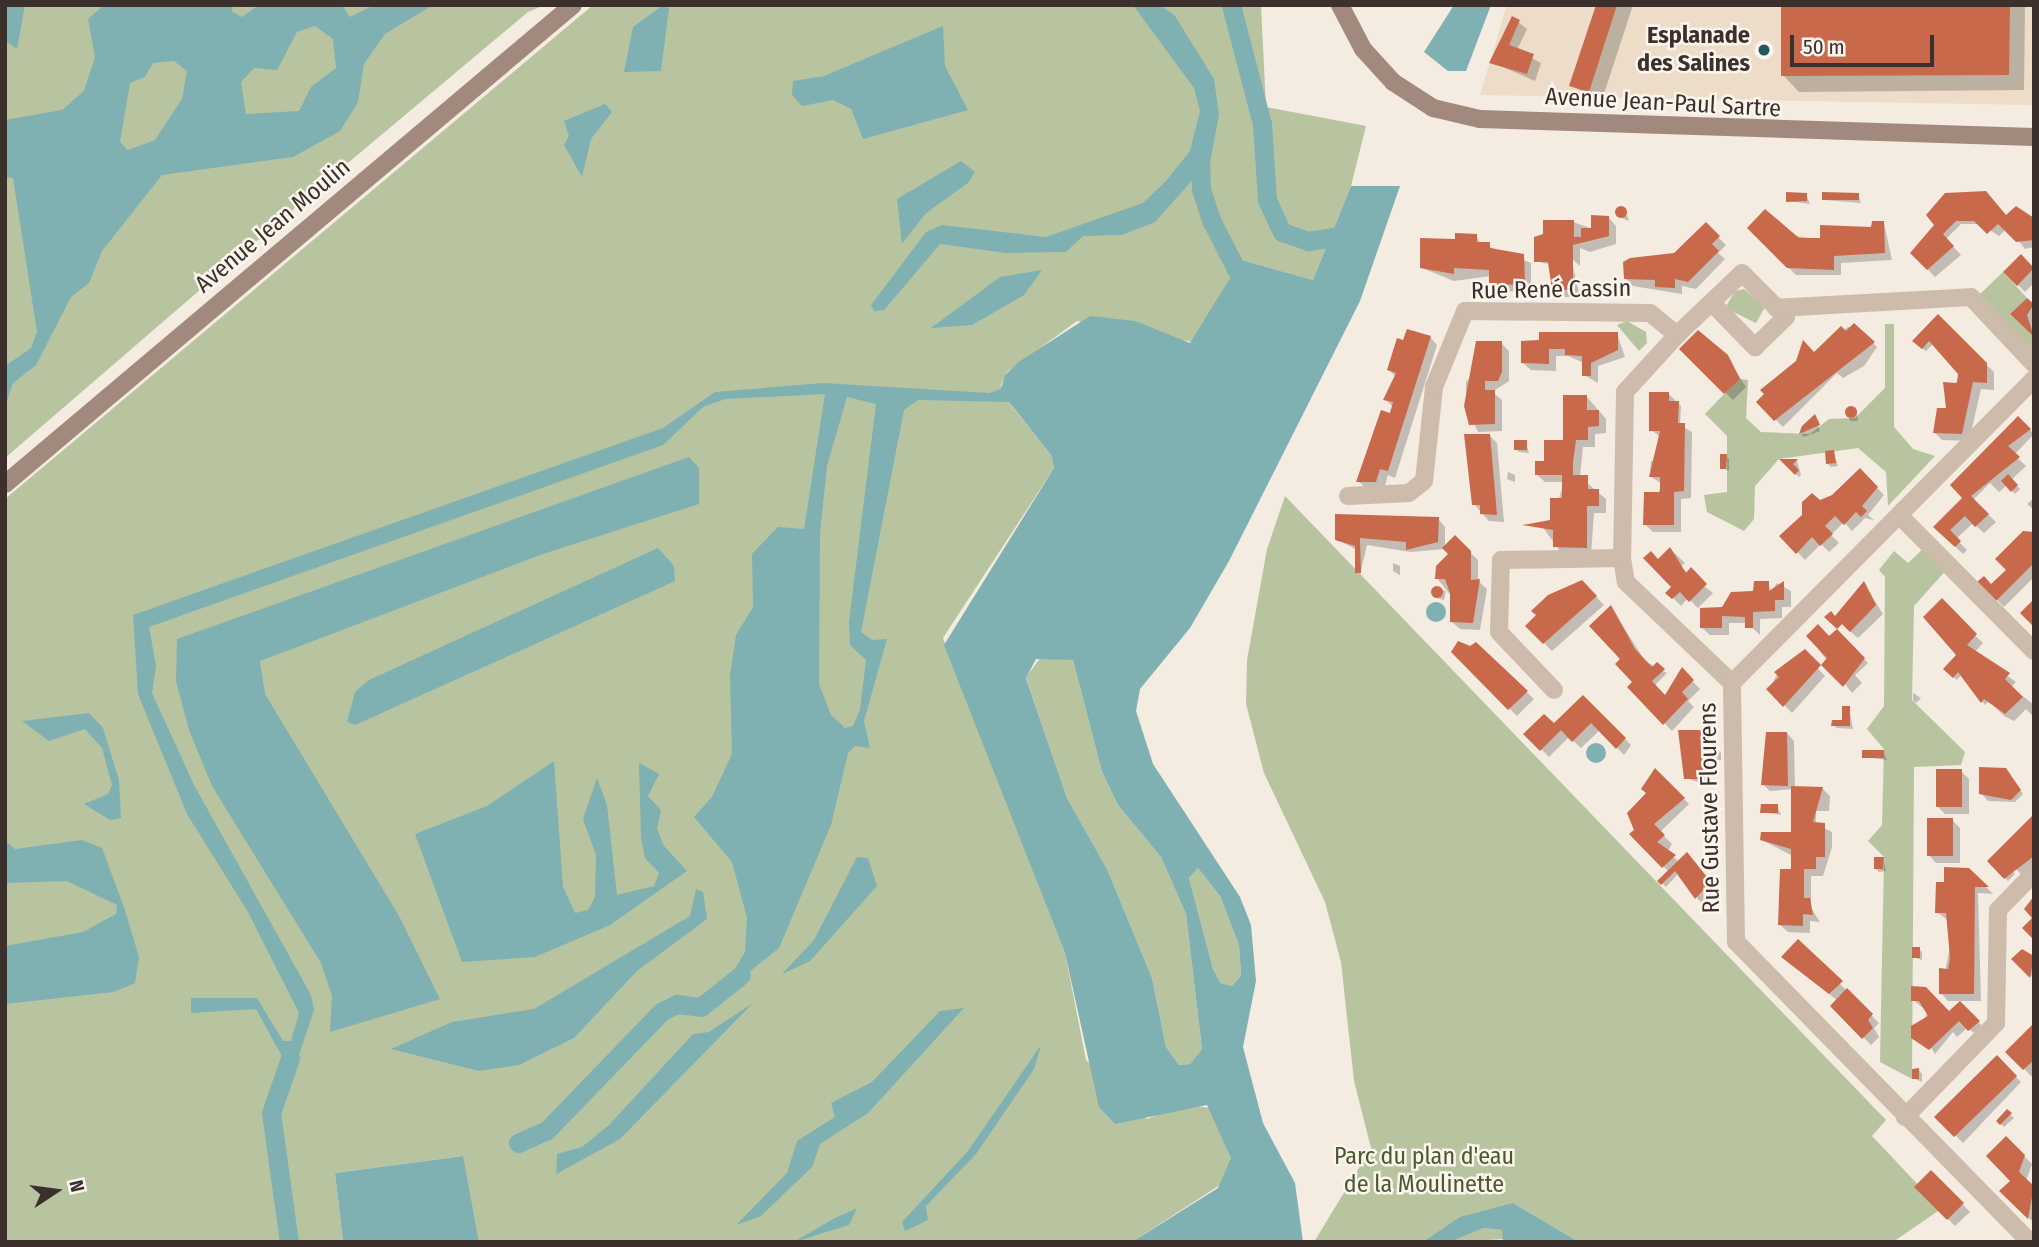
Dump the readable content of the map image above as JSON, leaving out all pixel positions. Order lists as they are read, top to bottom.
{
  "streets": {
    "main road": ["Avenue Jean-Paul Sartre", "Avenue Jean Moulin"],
    "street": ["Rue René Cassin", "Rue Gustave Flourens"]
  },
  "parks": ["Parc du plan d'eau de la Moulinette"],
  "places": ["Esplanade des Salines"],
  "scale_bar": "50 m",
  "north": "right"
}
